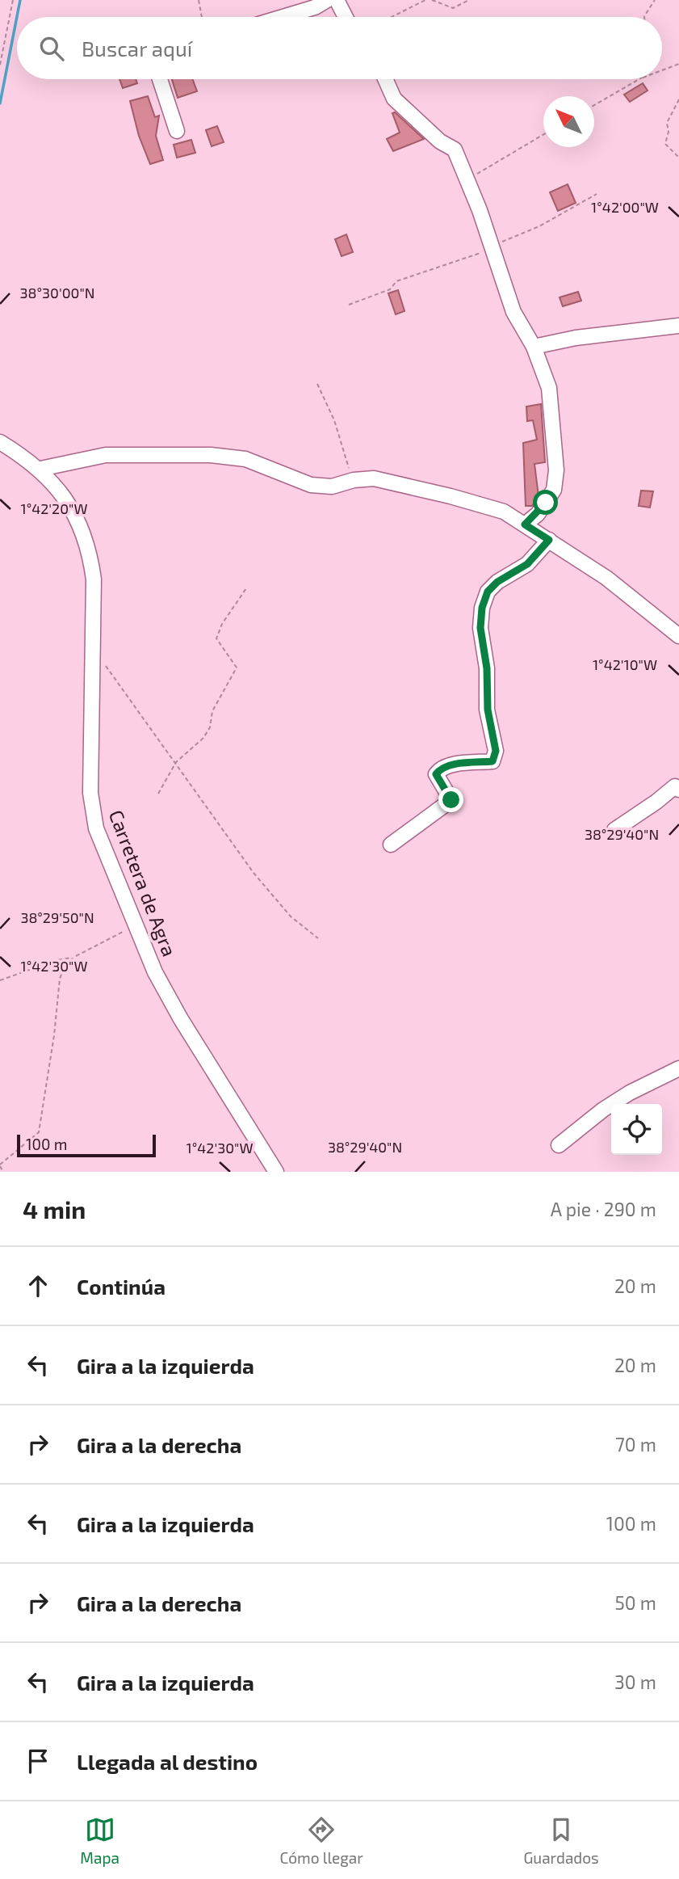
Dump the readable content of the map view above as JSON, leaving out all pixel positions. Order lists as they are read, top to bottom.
{
  "streets": {
    "street": ["Carretera de Agra"]
  },
  "scale_bar": "100 m",
  "north": "top left",
  "page": {
    "search": "Buscar aquí",
    "scale": "100 m",
    "heading": ["4 min", "A pie · 290 m"],
    "list": [
      ["Continúa", "20 m"],
      ["Gira a la izquierda", "20 m"],
      ["Gira a la derecha", "70 m"],
      ["Gira a la izquierda", "100 m"],
      ["Gira a la derecha", "50 m"],
      ["Gira a la izquierda", "30 m"],
      "Llegada al destino"
    ],
    "nav": ["Mapa", "Cómo llegar", "Guardados"]
  },
  "coordinates": [
    "1°42'00\"W",
    "38°30'00\"N",
    "1°42'20\"W",
    "1°42'10\"W",
    "38°29'40\"N",
    "38°29'50\"N",
    "1°42'30\"W"
  ]
}
